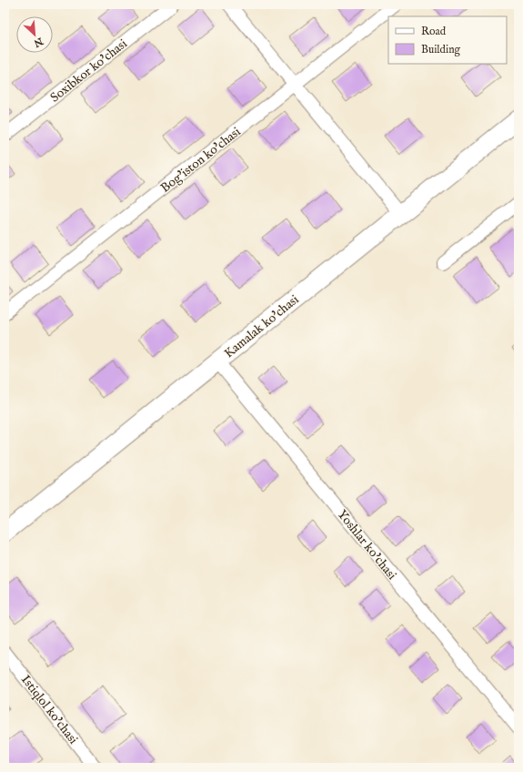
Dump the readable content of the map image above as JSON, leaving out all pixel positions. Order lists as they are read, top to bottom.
{
  "streets": {
    "main road": ["Kamalak ko'chasi"],
    "street": [
      "Soxibkor ko'chasi",
      "Bog'iston ko'chasi",
      "Yoshlar ko'chasi",
      "Istiqlol ko'chasi"
    ]
  },
  "crossings": [
    ["Kamalak ko'chasi", "Yoshlar ko'chasi"]
  ],
  "legend": ["Road", "Building"],
  "north": "bottom right"
}
